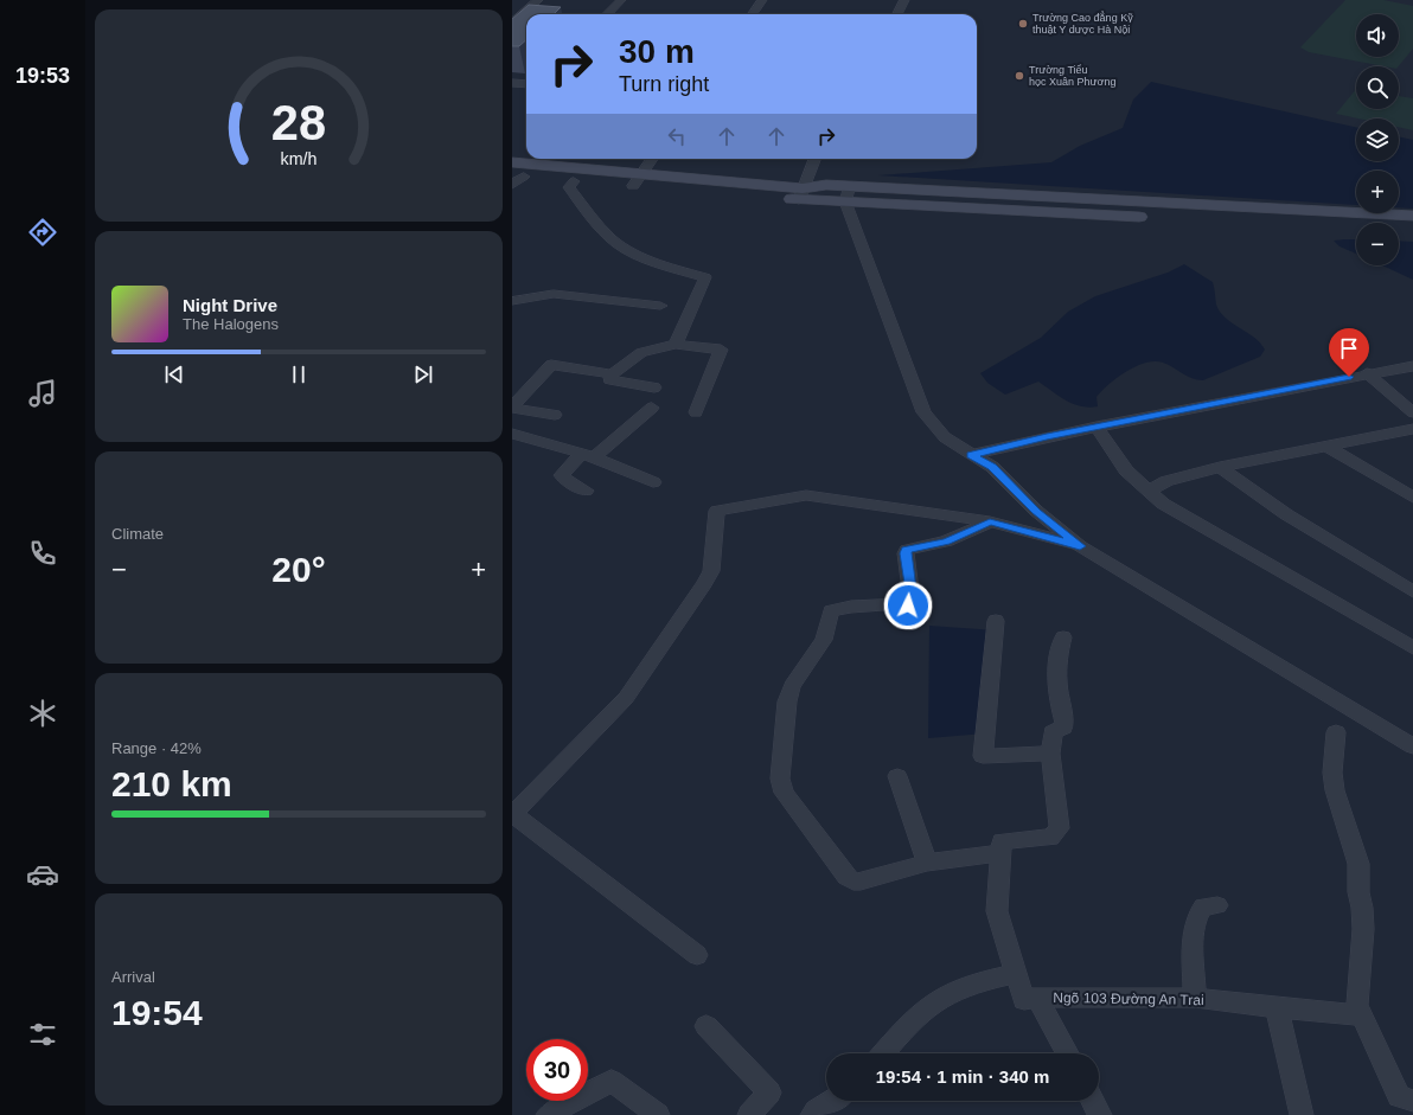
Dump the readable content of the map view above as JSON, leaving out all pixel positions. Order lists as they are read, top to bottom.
{
  "streets": {
    "street": ["Ngõ 103 Đường An Trai"]
  },
  "places": ["Trường Cao đẳng Kỹ thuật Y dược Hà Nội", "Trường Tiểu học Xuân Phương"],
  "page": {
    "tabs": "19:53",
    "map_buttons": ["+", "−"],
    "turn": ["30 m", "Turn right"],
    "song": ["Night Drive", "The Halogens"],
    "tile": [
      "Climate",
      ["Range · 42%", "210 km"],
      ["Arrival", "19:54"]
    ],
    "heat": ["−", "20°", "+"],
    "limit": "30",
    "trip": "19:54 · 1 min · 340 m",
    "gauge": ["28", "km/h"]
  }
}
